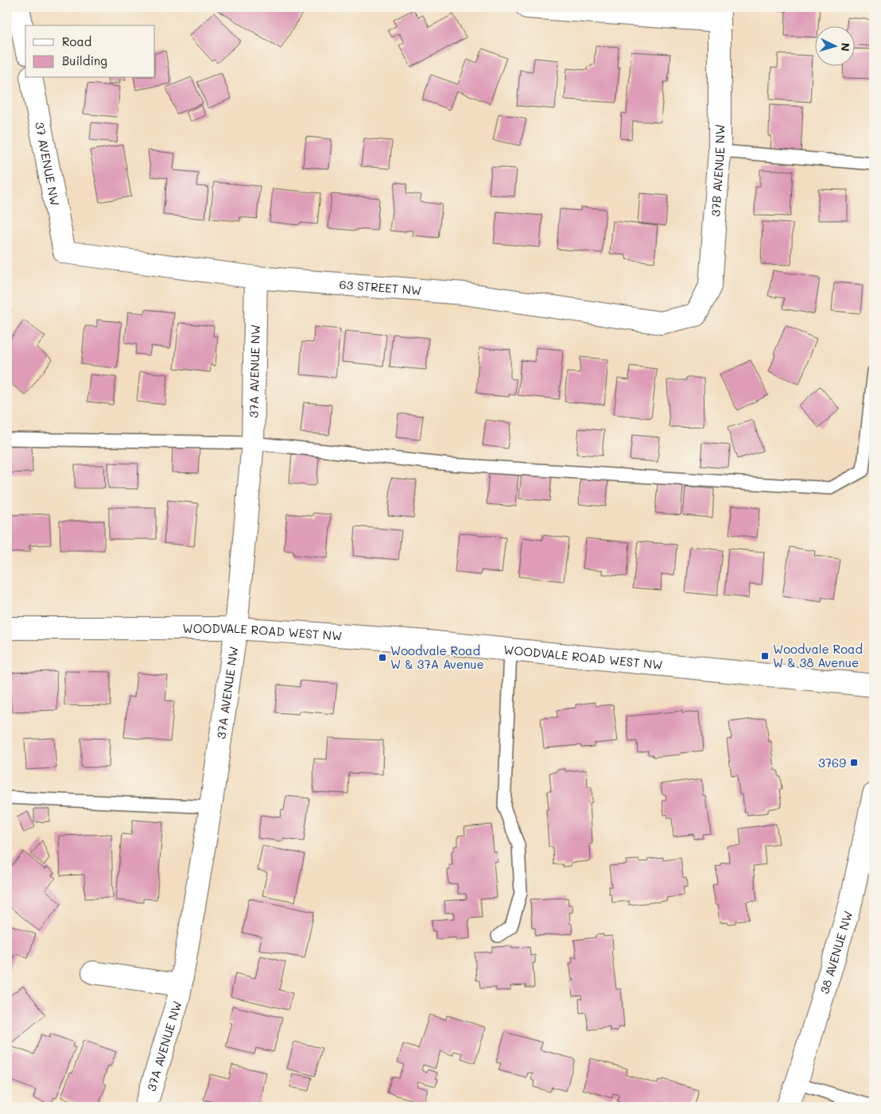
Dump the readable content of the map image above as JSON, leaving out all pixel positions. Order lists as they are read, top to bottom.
{
  "streets": {
    "street": [
      "37 AVENUE NW",
      "37B AVENUE NW",
      "63 STREET NW",
      "37A AVENUE NW",
      "WOODVALE ROAD WEST NW",
      "38 AVENUE NW"
    ]
  },
  "crossings": [
    ["37 AVENUE NW", "63 STREET NW"],
    ["37B AVENUE NW", "63 STREET NW"],
    ["63 STREET NW", "37A AVENUE NW"],
    ["37A AVENUE NW", "WOODVALE ROAD WEST NW"]
  ],
  "places": {
    "transit": ["Woodvale Road W & 38 Avenue", "Woodvale Road W & 37A Avenue", "3769"]
  },
  "legend": ["Road", "Building"],
  "north": "right"
}
